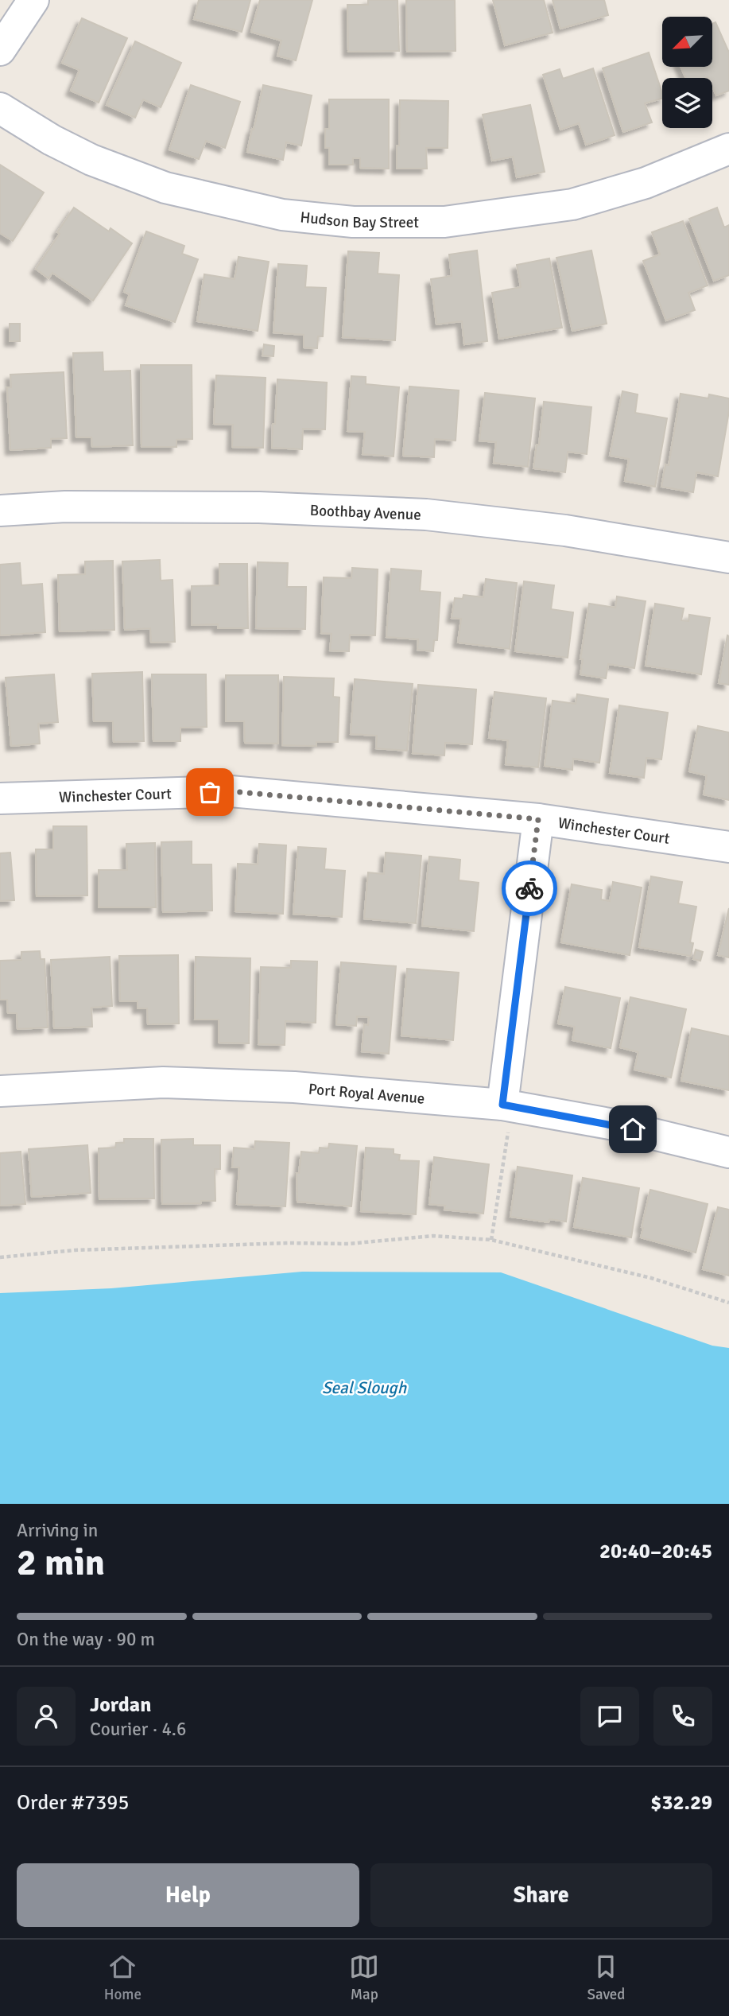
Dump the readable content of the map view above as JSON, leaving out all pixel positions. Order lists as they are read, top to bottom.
{
  "streets": {
    "street": [
      "Hudson Bay Street",
      "Boothbay Avenue",
      "Winchester Court",
      "Port Royal Avenue"
    ]
  },
  "water": ["Seal Slough"],
  "north": "bottom left",
  "page": {
    "heading": ["2 min", "Arriving in", "20:40–20:45"],
    "panel": [
      "Jordan",
      "Courier · 4.6",
      "Order #7395",
      "$32.29"
    ],
    "bar": "On the way · 90 m",
    "buttons": ["Help", "Share"],
    "tabs": ["Home", "Map", "Saved"]
  }
}
